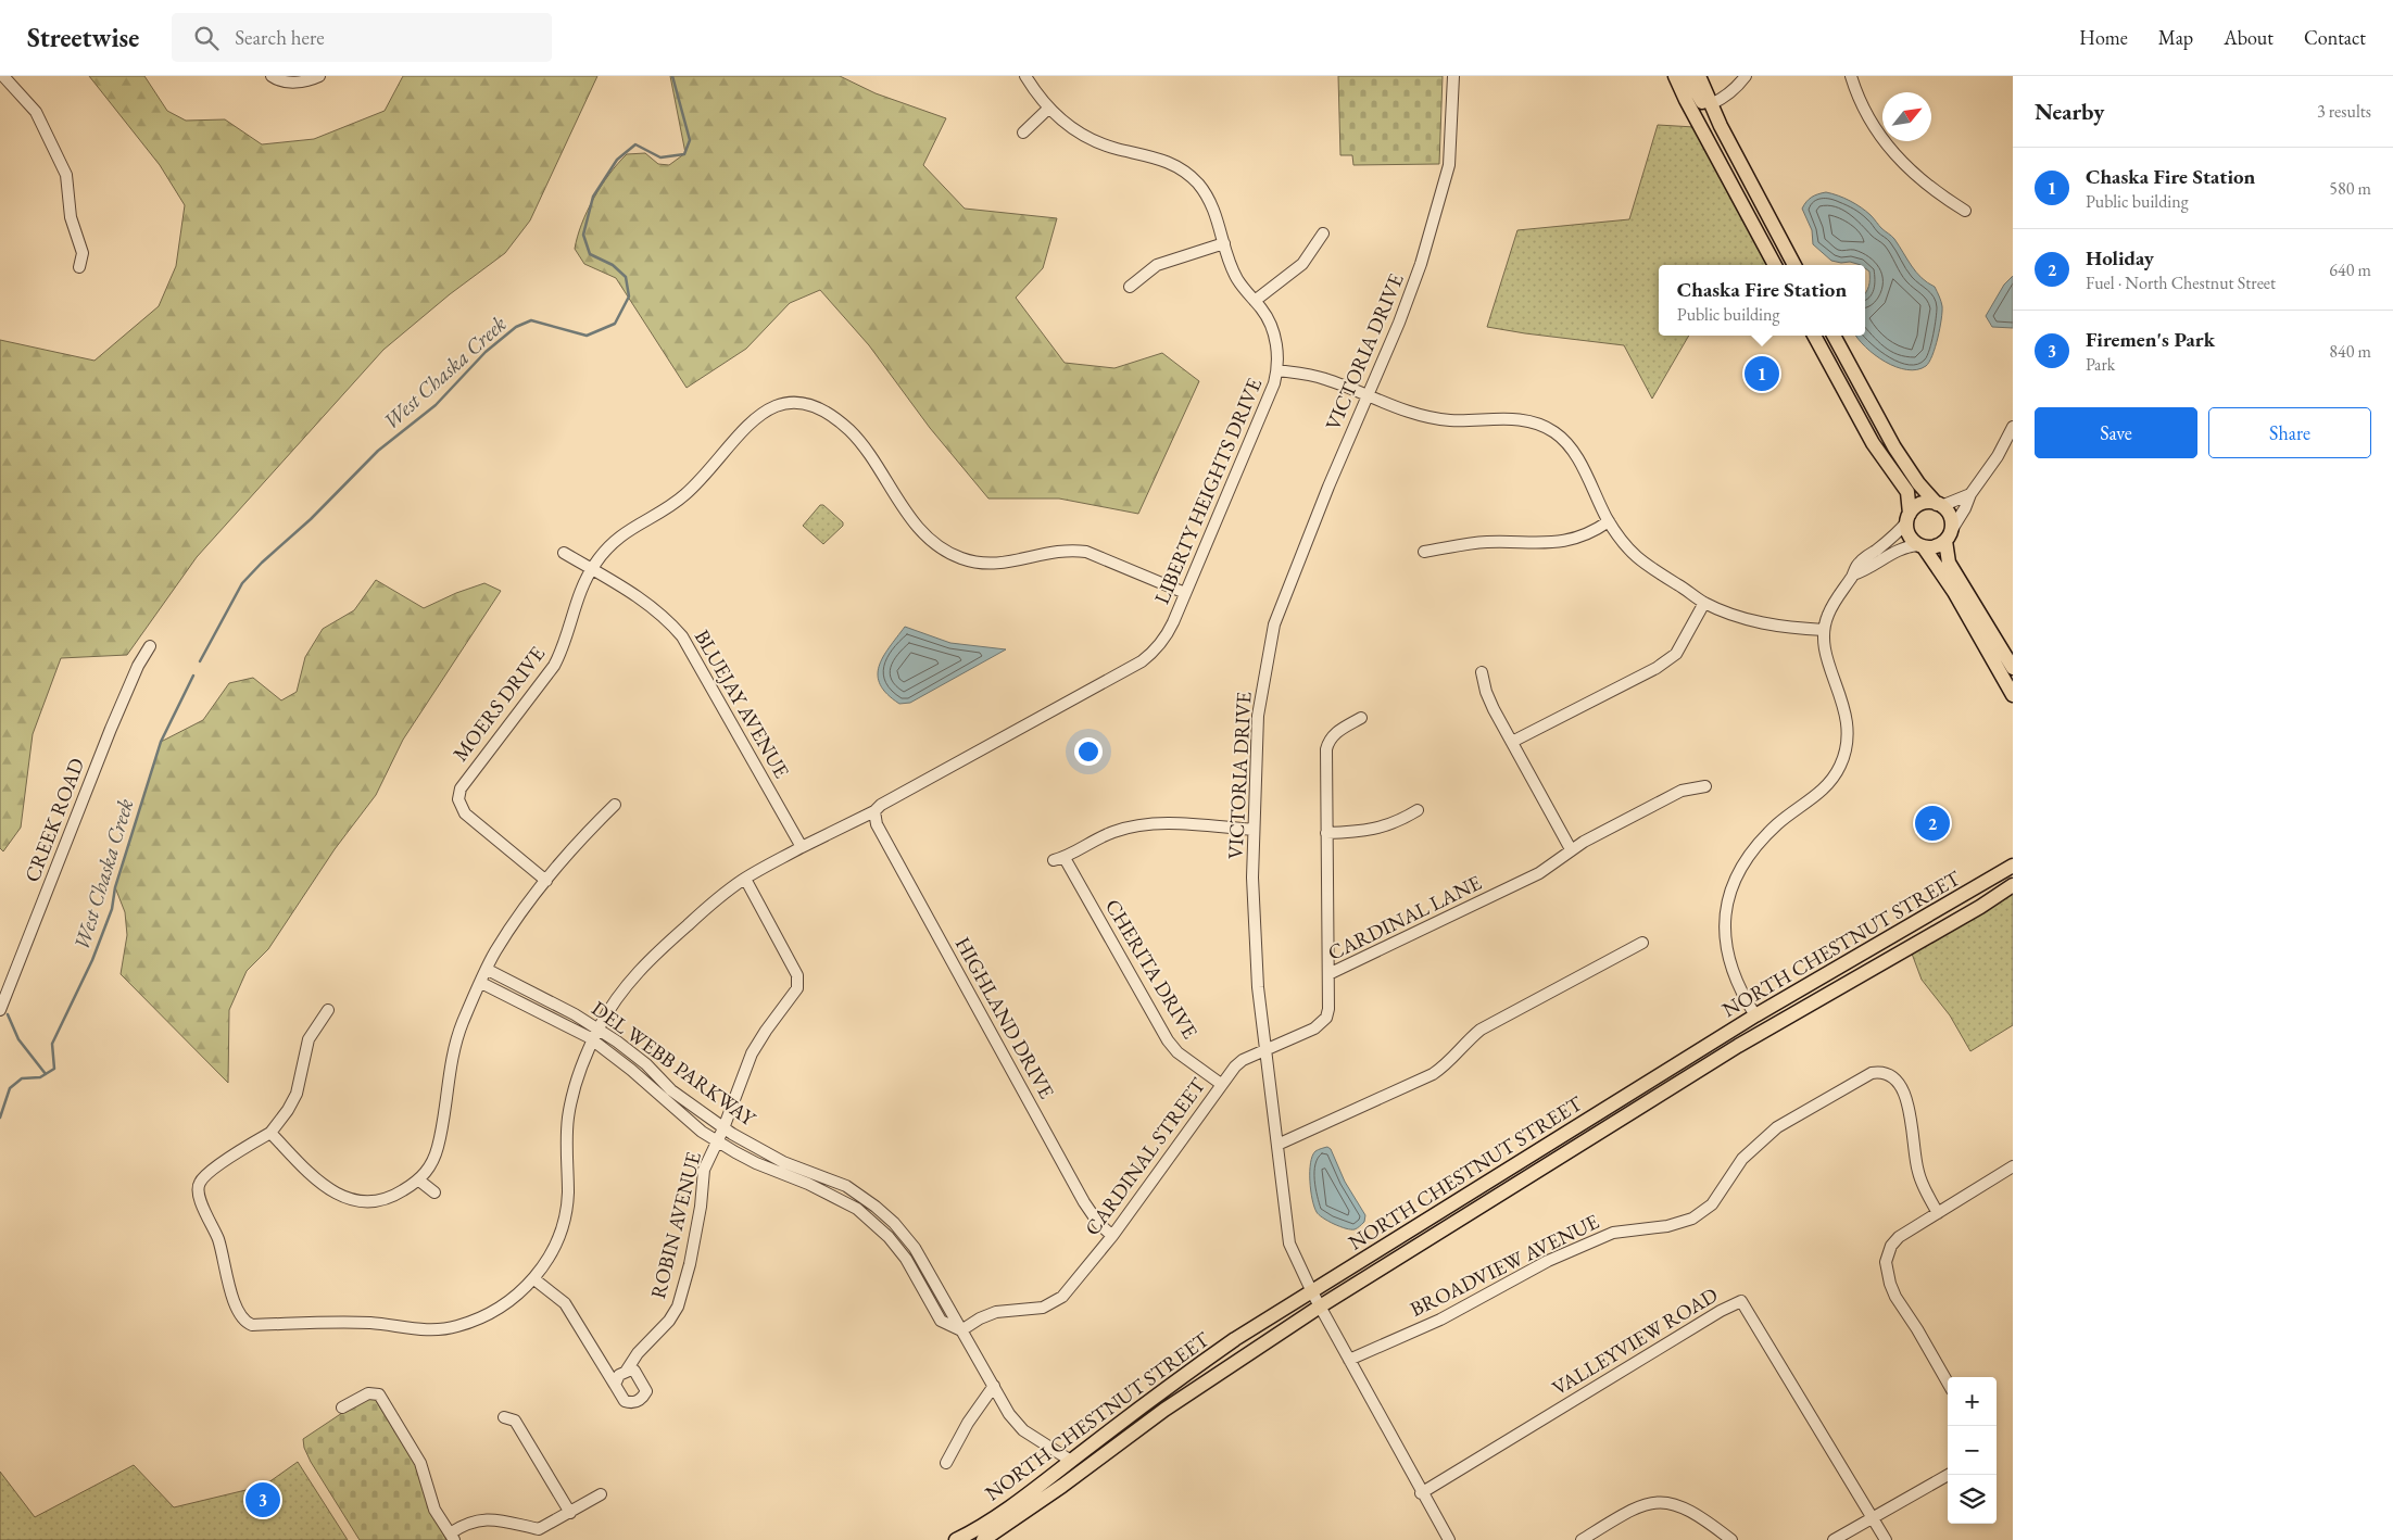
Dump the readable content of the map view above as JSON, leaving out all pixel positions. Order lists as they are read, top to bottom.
{
  "streets": {
    "main road": ["NORTH CHESTNUT STREET"],
    "street": [
      "VICTORIA DRIVE",
      "LIBERTY HEIGHTS DRIVE",
      "MOERS DRIVE",
      "BLUEJAY AVENUE",
      "CREEK ROAD",
      "CARDINAL LANE",
      "CHERITA DRIVE",
      "HIGHLAND DRIVE",
      "DEL WEBB PARKWAY",
      "CARDINAL STREET",
      "ROBIN AVENUE",
      "BROADVIEW AVENUE",
      "VALLEYVIEW ROAD"
    ]
  },
  "crossings": [
    ["VICTORIA DRIVE", "CARDINAL LANE"],
    ["VICTORIA DRIVE", "NORTH CHESTNUT STREET"],
    ["VICTORIA DRIVE", "CARDINAL STREET"],
    ["VICTORIA DRIVE", "BROADVIEW AVENUE"],
    ["VICTORIA DRIVE", "VALLEYVIEW ROAD"],
    ["LIBERTY HEIGHTS DRIVE", "MOERS DRIVE"],
    ["LIBERTY HEIGHTS DRIVE", "HIGHLAND DRIVE"],
    ["MOERS DRIVE", "BLUEJAY AVENUE"],
    ["CARDINAL LANE", "CARDINAL STREET"],
    ["NORTH CHESTNUT STREET", "DEL WEBB PARKWAY"],
    ["CHERITA DRIVE", "CARDINAL STREET"],
    ["HIGHLAND DRIVE", "CARDINAL STREET"],
    ["DEL WEBB PARKWAY", "CARDINAL STREET"],
    ["DEL WEBB PARKWAY", "ROBIN AVENUE"]
  ],
  "water": ["West Chaska Creek"],
  "north": "top right",
  "page": {
    "header": "Streetwise",
    "search": "Search here",
    "nav": [
      "Home",
      "Map",
      "About",
      "Contact"
    ],
    "heading": ["Nearby", "3 results"],
    "list": [
      {
        "mark": "1",
        "name": "Chaska Fire Station",
        "note": "Public building",
        "value": "580 m"
      },
      {
        "mark": "2",
        "name": "Holiday",
        "note": "Fuel · North Chestnut Street",
        "value": "640 m"
      },
      {
        "mark": "3",
        "name": "Firemen's Park",
        "note": "Park",
        "value": "840 m"
      }
    ],
    "popup": ["Chaska Fire Station", "Public building"],
    "pins": ["1", "2", "3"],
    "buttons": ["Save", "Share"],
    "map_buttons": ["+", "−"]
  }
}
